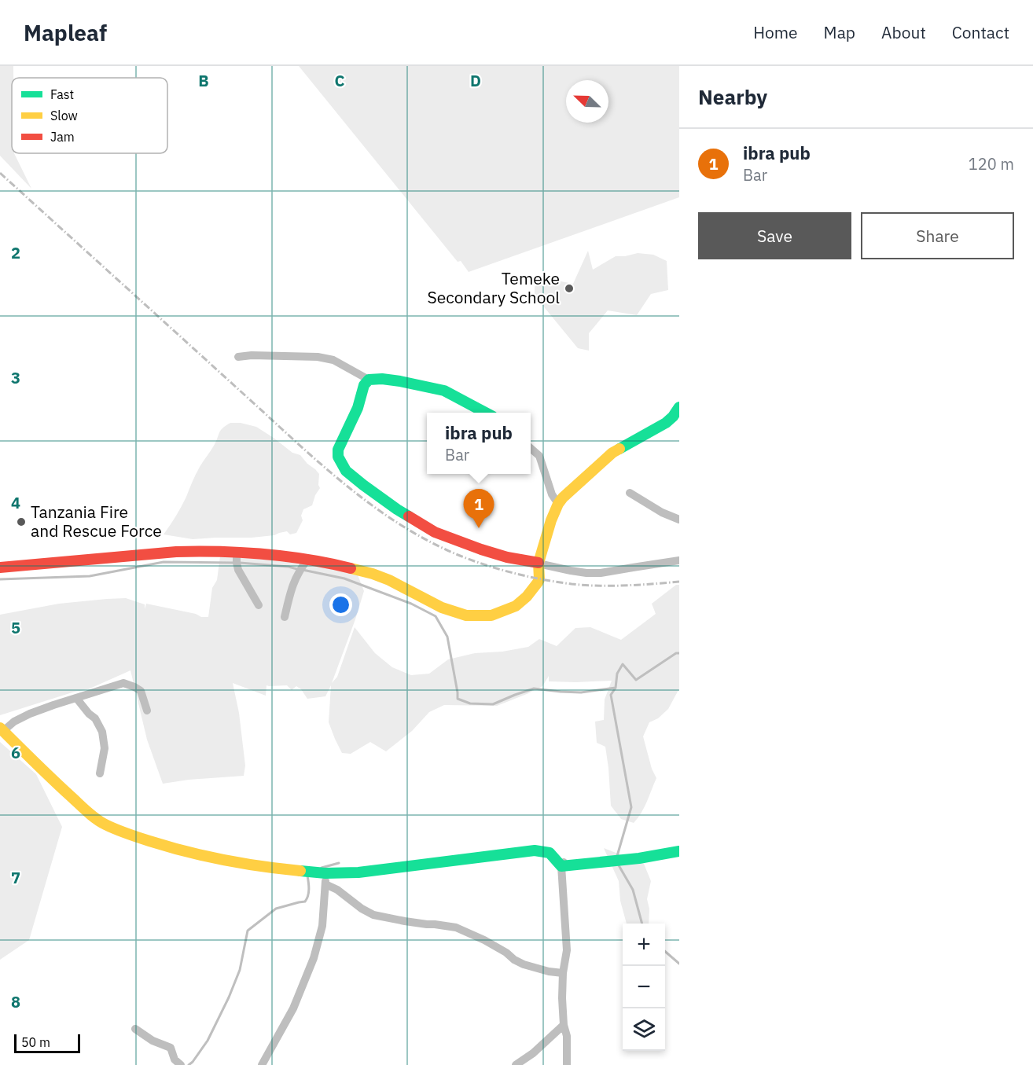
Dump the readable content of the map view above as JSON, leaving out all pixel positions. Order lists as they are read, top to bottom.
{
  "places": ["Temeke Secondary School", "Tanzania Fire and Rescue Force"],
  "legend": ["Fast", "Slow", "Jam"],
  "scale_bar": "50 m",
  "north": "top left",
  "page": {
    "header": "Mapleaf",
    "nav": [
      "Home",
      "Map",
      "About",
      "Contact"
    ],
    "heading": "Nearby",
    "list": [
      {
        "mark": "1",
        "name": "ibra pub",
        "note": "Bar",
        "value": "120 m"
      }
    ],
    "buttons": ["Save", "Share"],
    "popup": ["ibra pub", "Bar"],
    "pins": "1",
    "map_buttons": ["+", "−"],
    "scale": "50 m"
  },
  "grid": {
    "columns": ["B", "C", "D"],
    "rows": [
      "2",
      "3",
      "4",
      "5",
      "6",
      "7",
      "8"
    ]
  }
}
